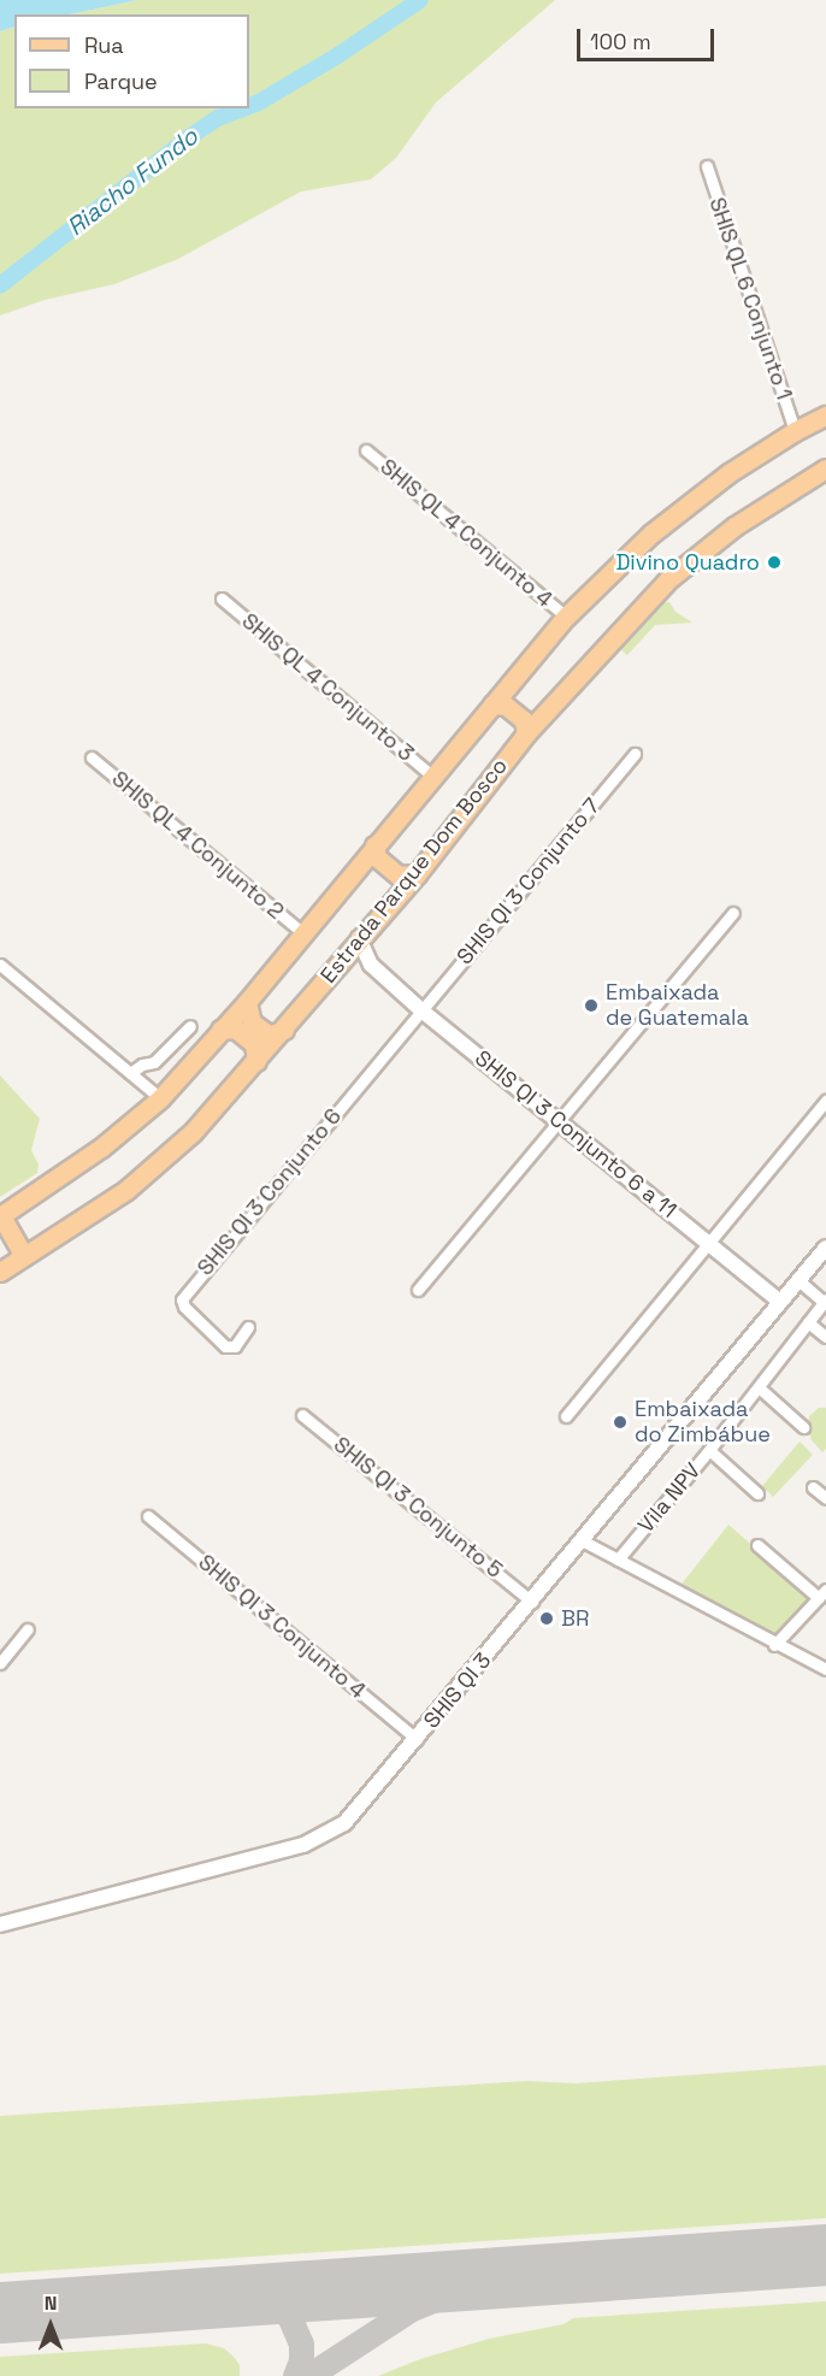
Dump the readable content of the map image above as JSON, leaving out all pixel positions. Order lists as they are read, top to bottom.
{
  "streets": {
    "main road": ["Estrada Parque Dom Bosco"],
    "street": [
      "SHIS QL 6 Conjunto 1",
      "SHIS QL 4 Conjunto 4",
      "SHIS QL 4 Conjunto 3",
      "SHIS QL 4 Conjunto 2",
      "SHIS QI 3 Conjunto 7",
      "SHIS QI 3 Conjunto 6 a 11",
      "SHIS QI 3 Conjunto 6",
      "Vila NPV",
      "SHIS QI 3 Conjunto 5",
      "SHIS QI 3 Conjunto 4",
      "SHIS QI 3"
    ]
  },
  "crossings": [
    ["SHIS QL 6 Conjunto 1", "Estrada Parque Dom Bosco"],
    ["SHIS QL 4 Conjunto 4", "Estrada Parque Dom Bosco"],
    ["SHIS QL 4 Conjunto 3", "Estrada Parque Dom Bosco"],
    ["SHIS QL 4 Conjunto 2", "Estrada Parque Dom Bosco"],
    ["Estrada Parque Dom Bosco", "SHIS QI 3 Conjunto 6 a 11"],
    ["SHIS QI 3 Conjunto 7", "SHIS QI 3 Conjunto 6 a 11"],
    ["SHIS QI 3 Conjunto 7", "SHIS QI 3 Conjunto 6"],
    ["SHIS QI 3 Conjunto 6 a 11", "SHIS QI 3 Conjunto 6"],
    ["SHIS QI 3 Conjunto 6 a 11", "SHIS QI 3"],
    ["SHIS QI 3 Conjunto 5", "SHIS QI 3"],
    ["SHIS QI 3 Conjunto 4", "SHIS QI 3"]
  ],
  "water": ["Riacho Fundo"],
  "places": [
    "Divino Quadro",
    "Embaixada de Guatemala",
    "Embaixada do Zimbábue",
    "BR"
  ],
  "legend": ["Rua", "Parque"],
  "scale_bar": "100 m",
  "north": "top"
}
